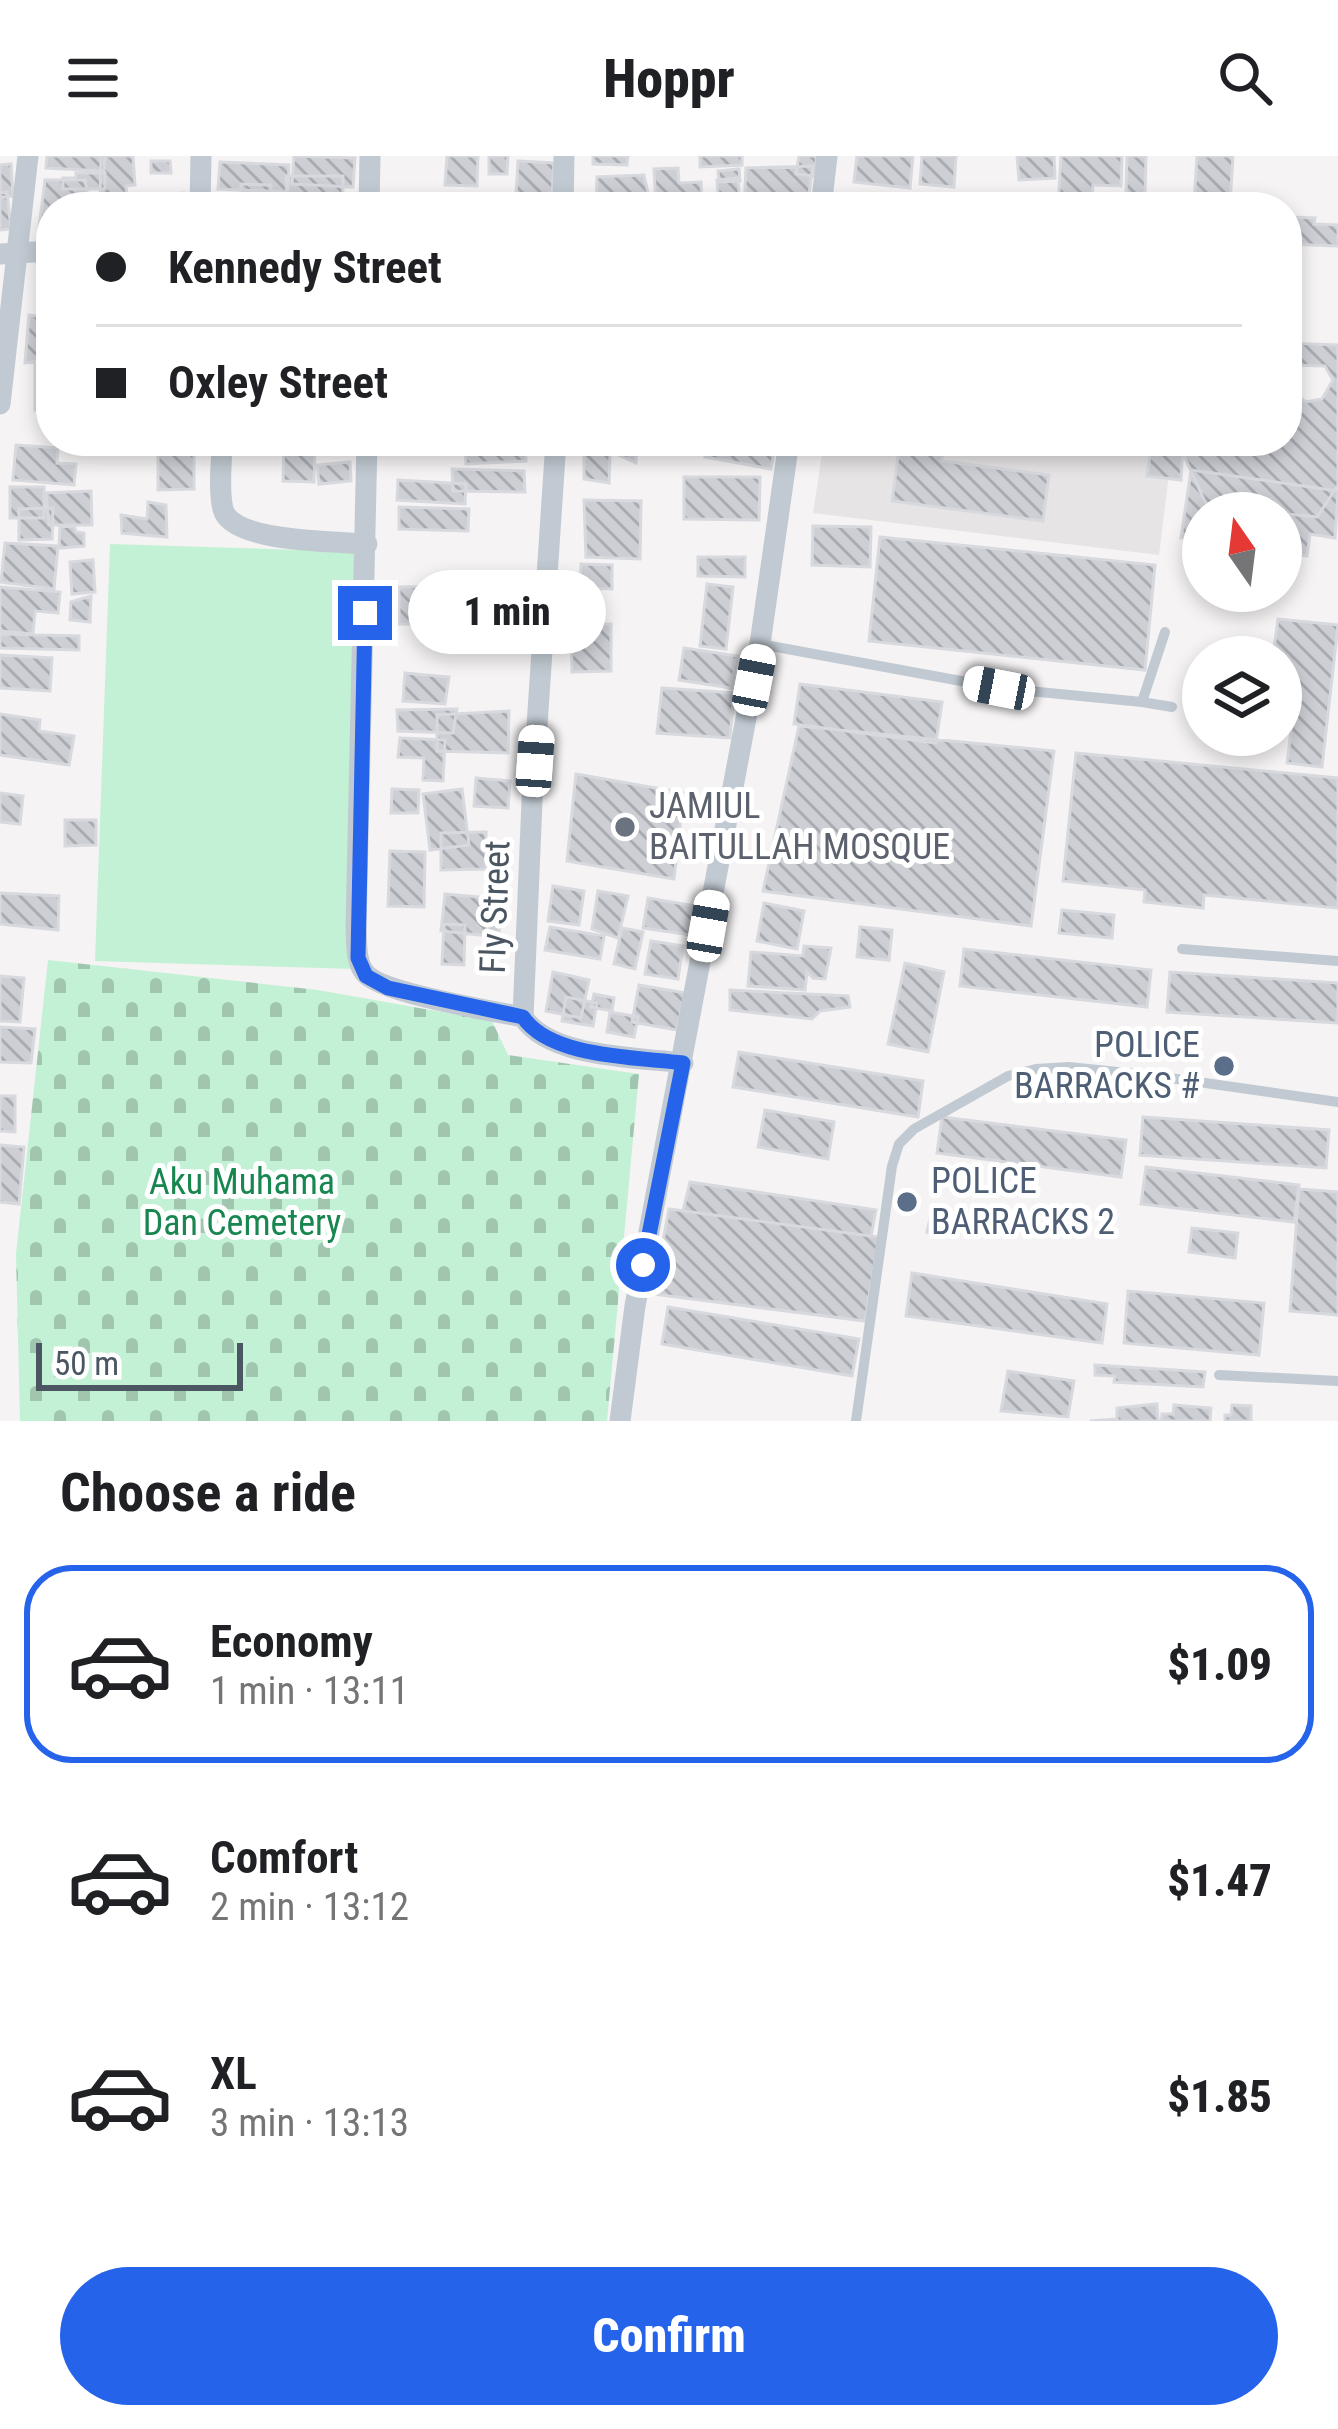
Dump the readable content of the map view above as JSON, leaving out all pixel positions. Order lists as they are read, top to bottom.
{
  "streets": {
    "street": ["Fly Street"]
  },
  "parks": ["Aku Muhama Dan Cemetery"],
  "places": ["JAMIUL BAITULLAH MOSQUE", "POLICE BARRACKS #", "POLICE BARRACKS 2"],
  "scale_bar": "50 m",
  "north": "top",
  "page": {
    "header": "Hoppr",
    "banner": ["Kennedy Street", "Oxley Street"],
    "bubble": "1 min",
    "scale": "50 m",
    "heading": "Choose a ride",
    "list": [
      {
        "name": "Economy",
        "note": "1 min · 13:11",
        "value": "$1.09"
      },
      {
        "name": "Comfort",
        "note": "2 min · 13:12",
        "value": "$1.47"
      },
      {
        "name": "XL",
        "note": "3 min · 13:13",
        "value": "$1.85"
      }
    ],
    "buttons": "Confirm"
  }
}
